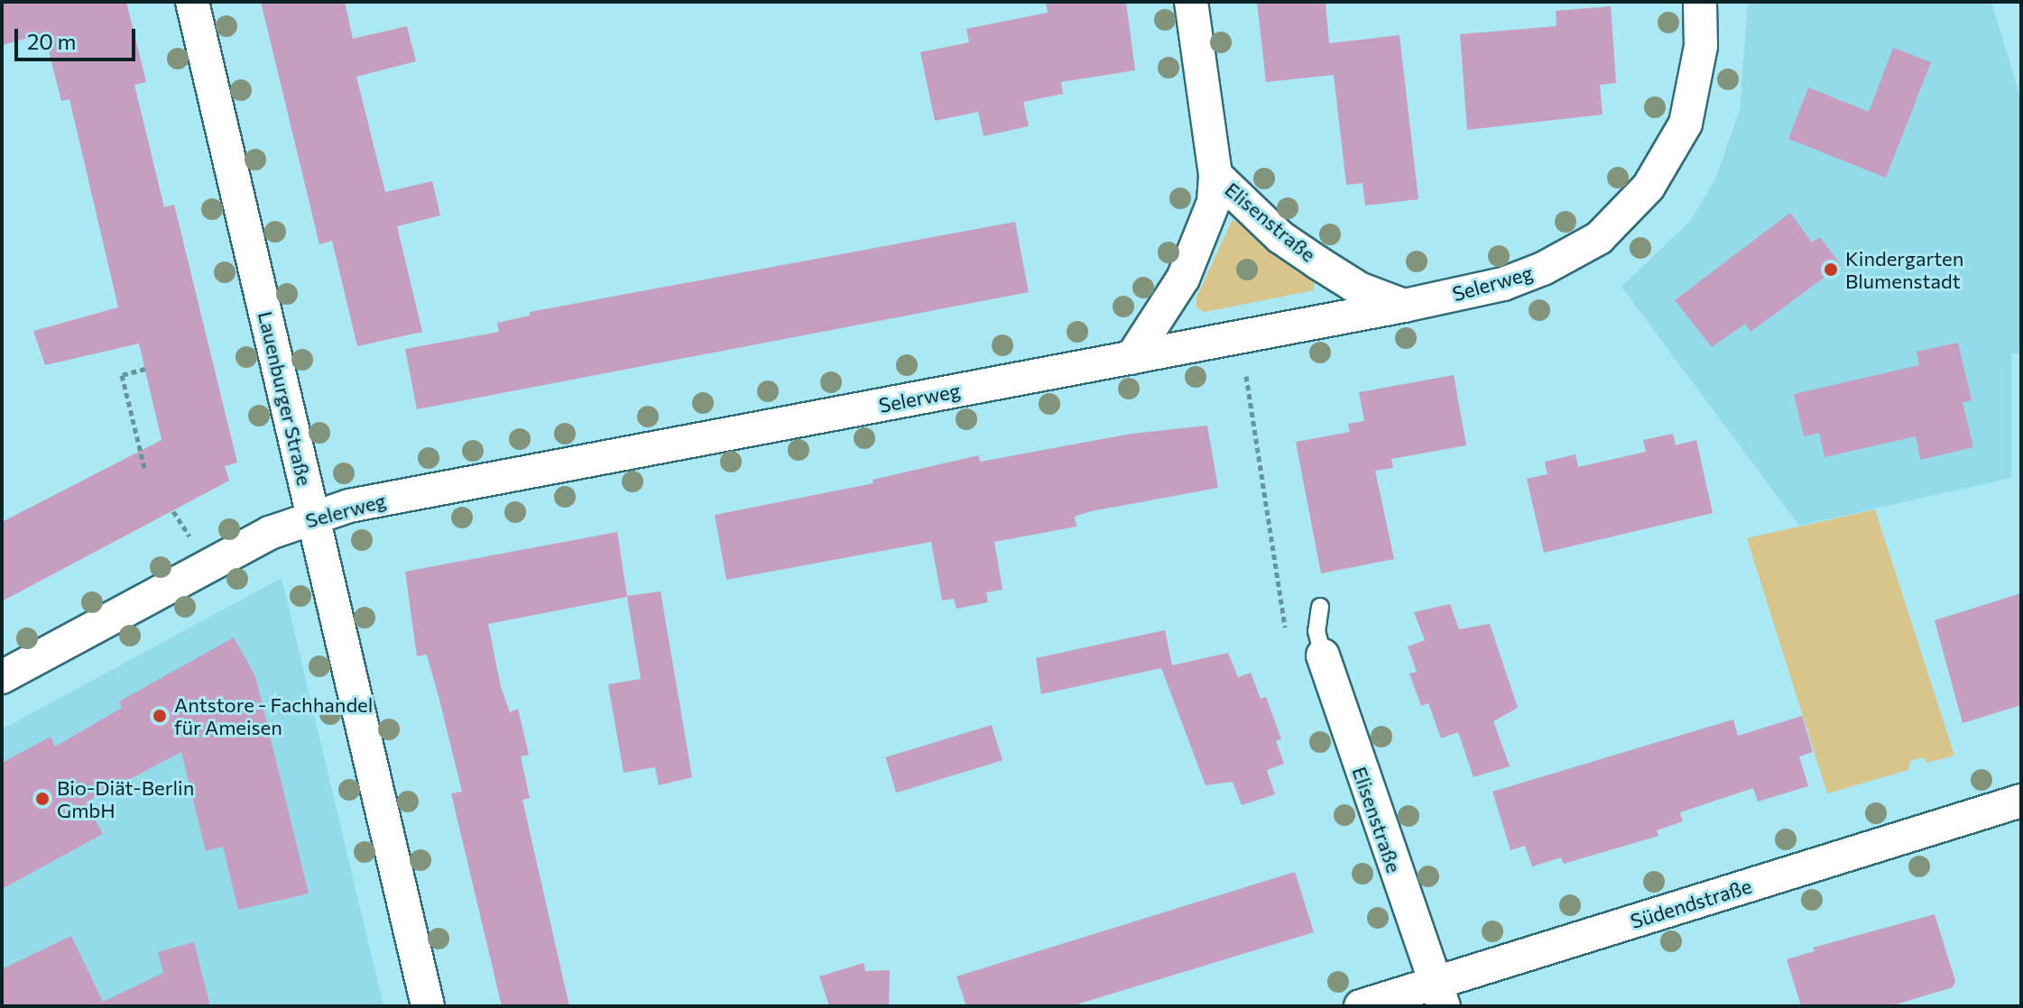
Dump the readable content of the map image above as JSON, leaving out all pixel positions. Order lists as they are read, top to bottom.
{
  "streets": {
    "street": [
      "Elisenstraße",
      "Selerweg",
      "Lauenburger Straße",
      "Südendstraße"
    ]
  },
  "crossings": [
    ["Elisenstraße", "Selerweg"],
    ["Elisenstraße", "Südendstraße"],
    ["Selerweg", "Lauenburger Straße"]
  ],
  "places": ["Kindergarten Blumenstadt", "Antstore - Fachhandel für Ameisen", "Bio-Diät-Berlin GmbH"],
  "scale_bar": "20 m"
}
